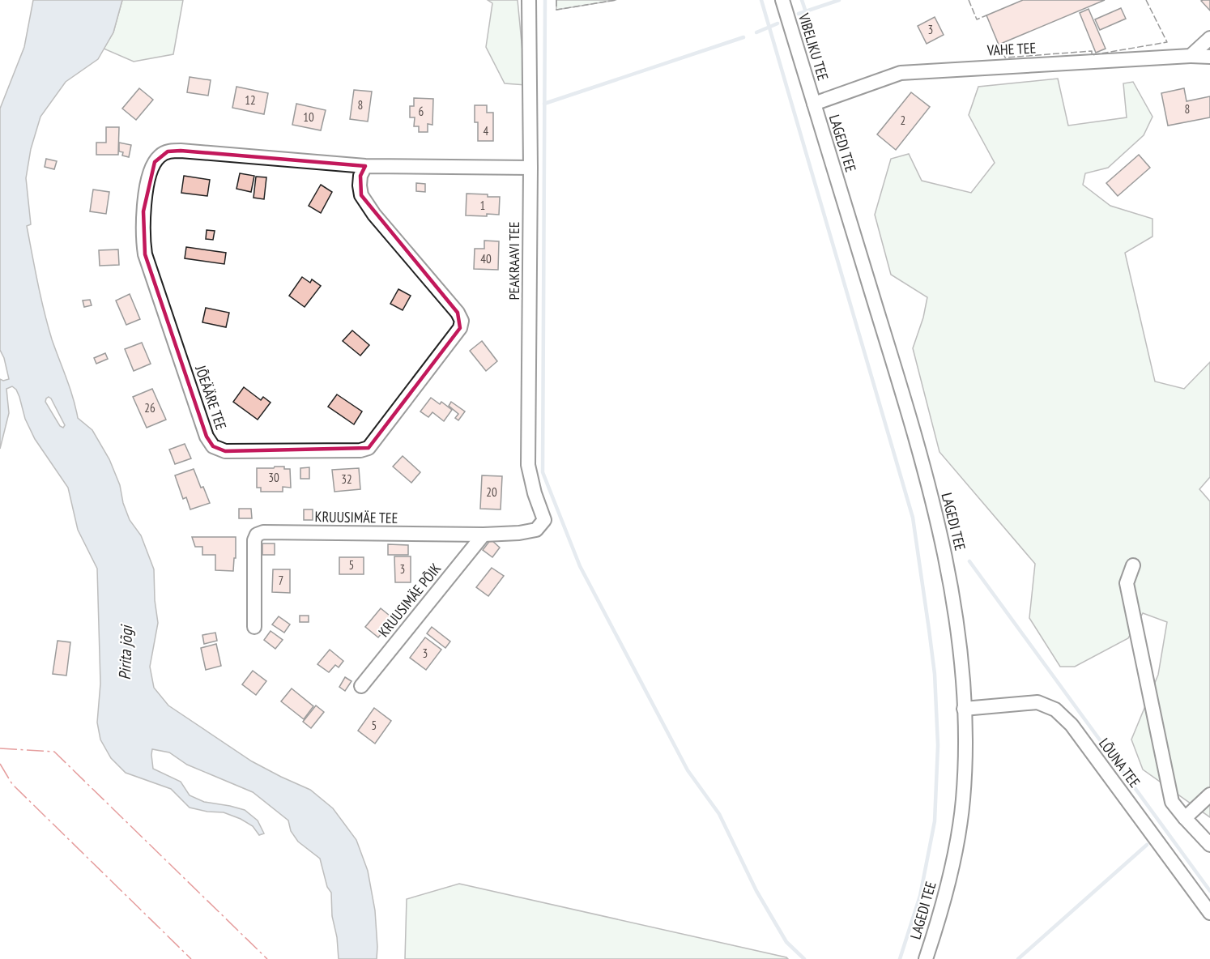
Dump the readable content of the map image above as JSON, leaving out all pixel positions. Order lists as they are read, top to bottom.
{
  "streets": {
    "street": [
      "VIBELIKU TEE",
      "VAHE TEE",
      "LAGEDI TEE",
      "PEAKRAAVI TEE",
      "JÕEÄÄRE TEE",
      "KRUUSIMÄE TEE",
      "KRUUSIMÄE PÕIK",
      "LÕUNA TEE"
    ]
  },
  "crossings": [
    ["VIBELIKU TEE", "VAHE TEE"],
    ["VIBELIKU TEE", "LAGEDI TEE"],
    ["VAHE TEE", "LAGEDI TEE"],
    ["LAGEDI TEE", "LÕUNA TEE"],
    ["PEAKRAAVI TEE", "JÕEÄÄRE TEE"],
    ["PEAKRAAVI TEE", "KRUUSIMÄE TEE"],
    ["KRUUSIMÄE TEE", "KRUUSIMÄE PÕIK"]
  ],
  "water": ["Pirita jõgi"],
  "house_numbers": [
    "3",
    "12",
    "8",
    "8",
    "6",
    "10",
    "2",
    "4",
    "1",
    "40",
    "26",
    "30",
    "32",
    "20",
    "5",
    "3",
    "7",
    "3",
    "5"
  ]
}
